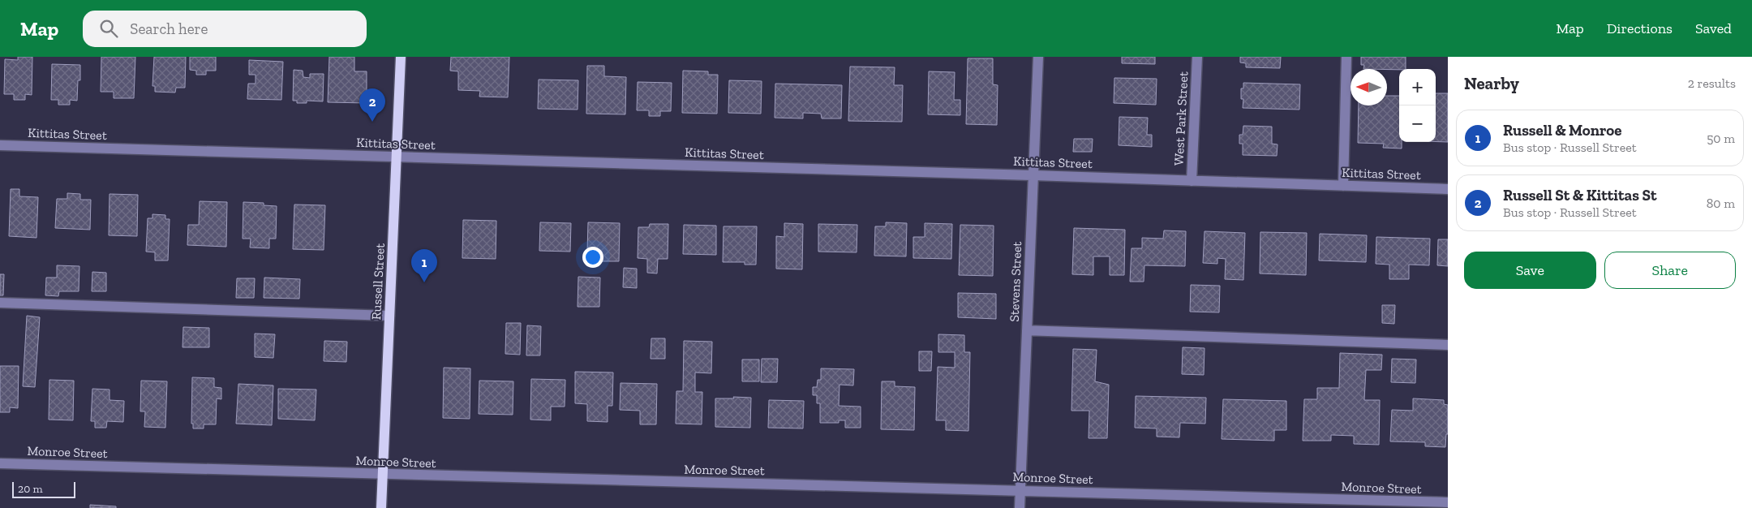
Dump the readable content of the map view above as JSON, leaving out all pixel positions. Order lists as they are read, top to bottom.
{
  "streets": {
    "main road": ["Russell Street"],
    "street": [
      "West Park Street",
      "Kittitas Street",
      "Stevens Street",
      "Monroe Street"
    ]
  },
  "crossings": [
    ["West Park Street", "Kittitas Street"],
    ["Kittitas Street", "Russell Street"],
    ["Kittitas Street", "Stevens Street"],
    ["Russell Street", "Monroe Street"],
    ["Stevens Street", "Monroe Street"]
  ],
  "scale_bar": "20 m",
  "north": "left",
  "page": {
    "header": "Map",
    "search": "Search here",
    "nav": ["Map", "Directions", "Saved"],
    "heading": ["Nearby", "2 results"],
    "map_buttons": ["+", "−"],
    "pins": ["2", "1"],
    "list": [
      {
        "mark": "1",
        "name": "Russell & Monroe",
        "note": "Bus stop · Russell Street",
        "value": "50 m"
      },
      {
        "mark": "2",
        "name": "Russell St & Kittitas St",
        "note": "Bus stop · Russell Street",
        "value": "80 m"
      }
    ],
    "buttons": ["Save", "Share"],
    "scale": "20 m"
  }
}
